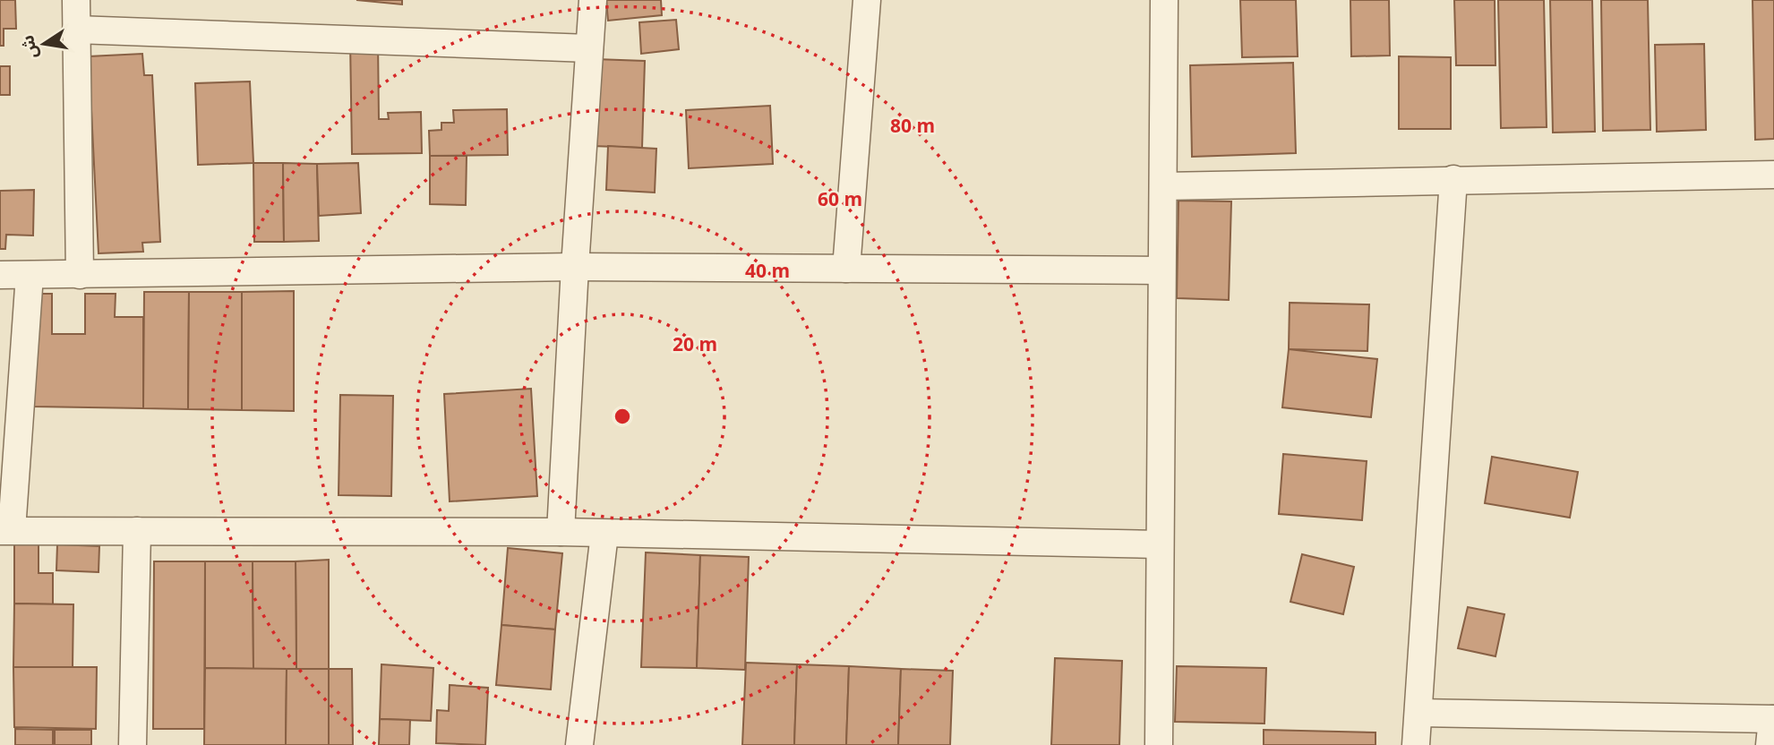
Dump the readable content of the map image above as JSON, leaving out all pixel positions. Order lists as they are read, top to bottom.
{
  "north": "left",
  "rings": [
    "80 m",
    "60 m",
    "40 m",
    "20 m"
  ]
}
